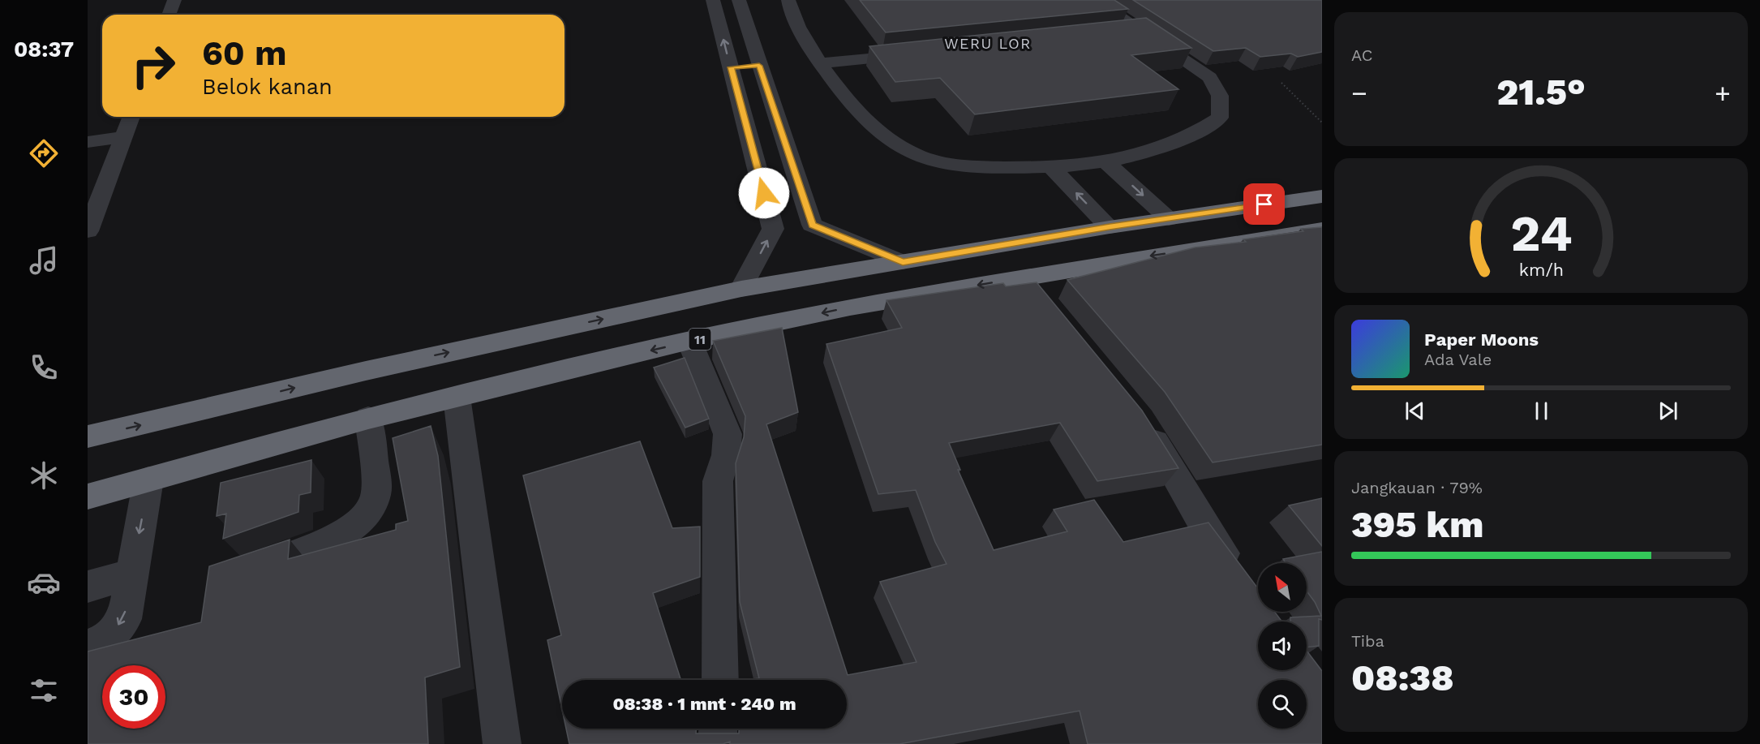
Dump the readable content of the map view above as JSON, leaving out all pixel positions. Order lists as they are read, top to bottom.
{
  "streets": {
    "highway": ["11"]
  },
  "districts": ["WERU LOR"],
  "north": "top left",
  "page": {
    "tabs": "08:37",
    "tile": [
      "AC",
      ["Jangkauan · 79%", "395 km"],
      ["Tiba", "08:38"]
    ],
    "turn": ["60 m", "Belok kanan"],
    "heat": ["−", "21.5°", "+"],
    "song": ["Paper Moons", "Ada Vale"],
    "limit": "30",
    "trip": "08:38 · 1 mnt · 240 m",
    "gauge": ["24", "km/h"]
  }
}
